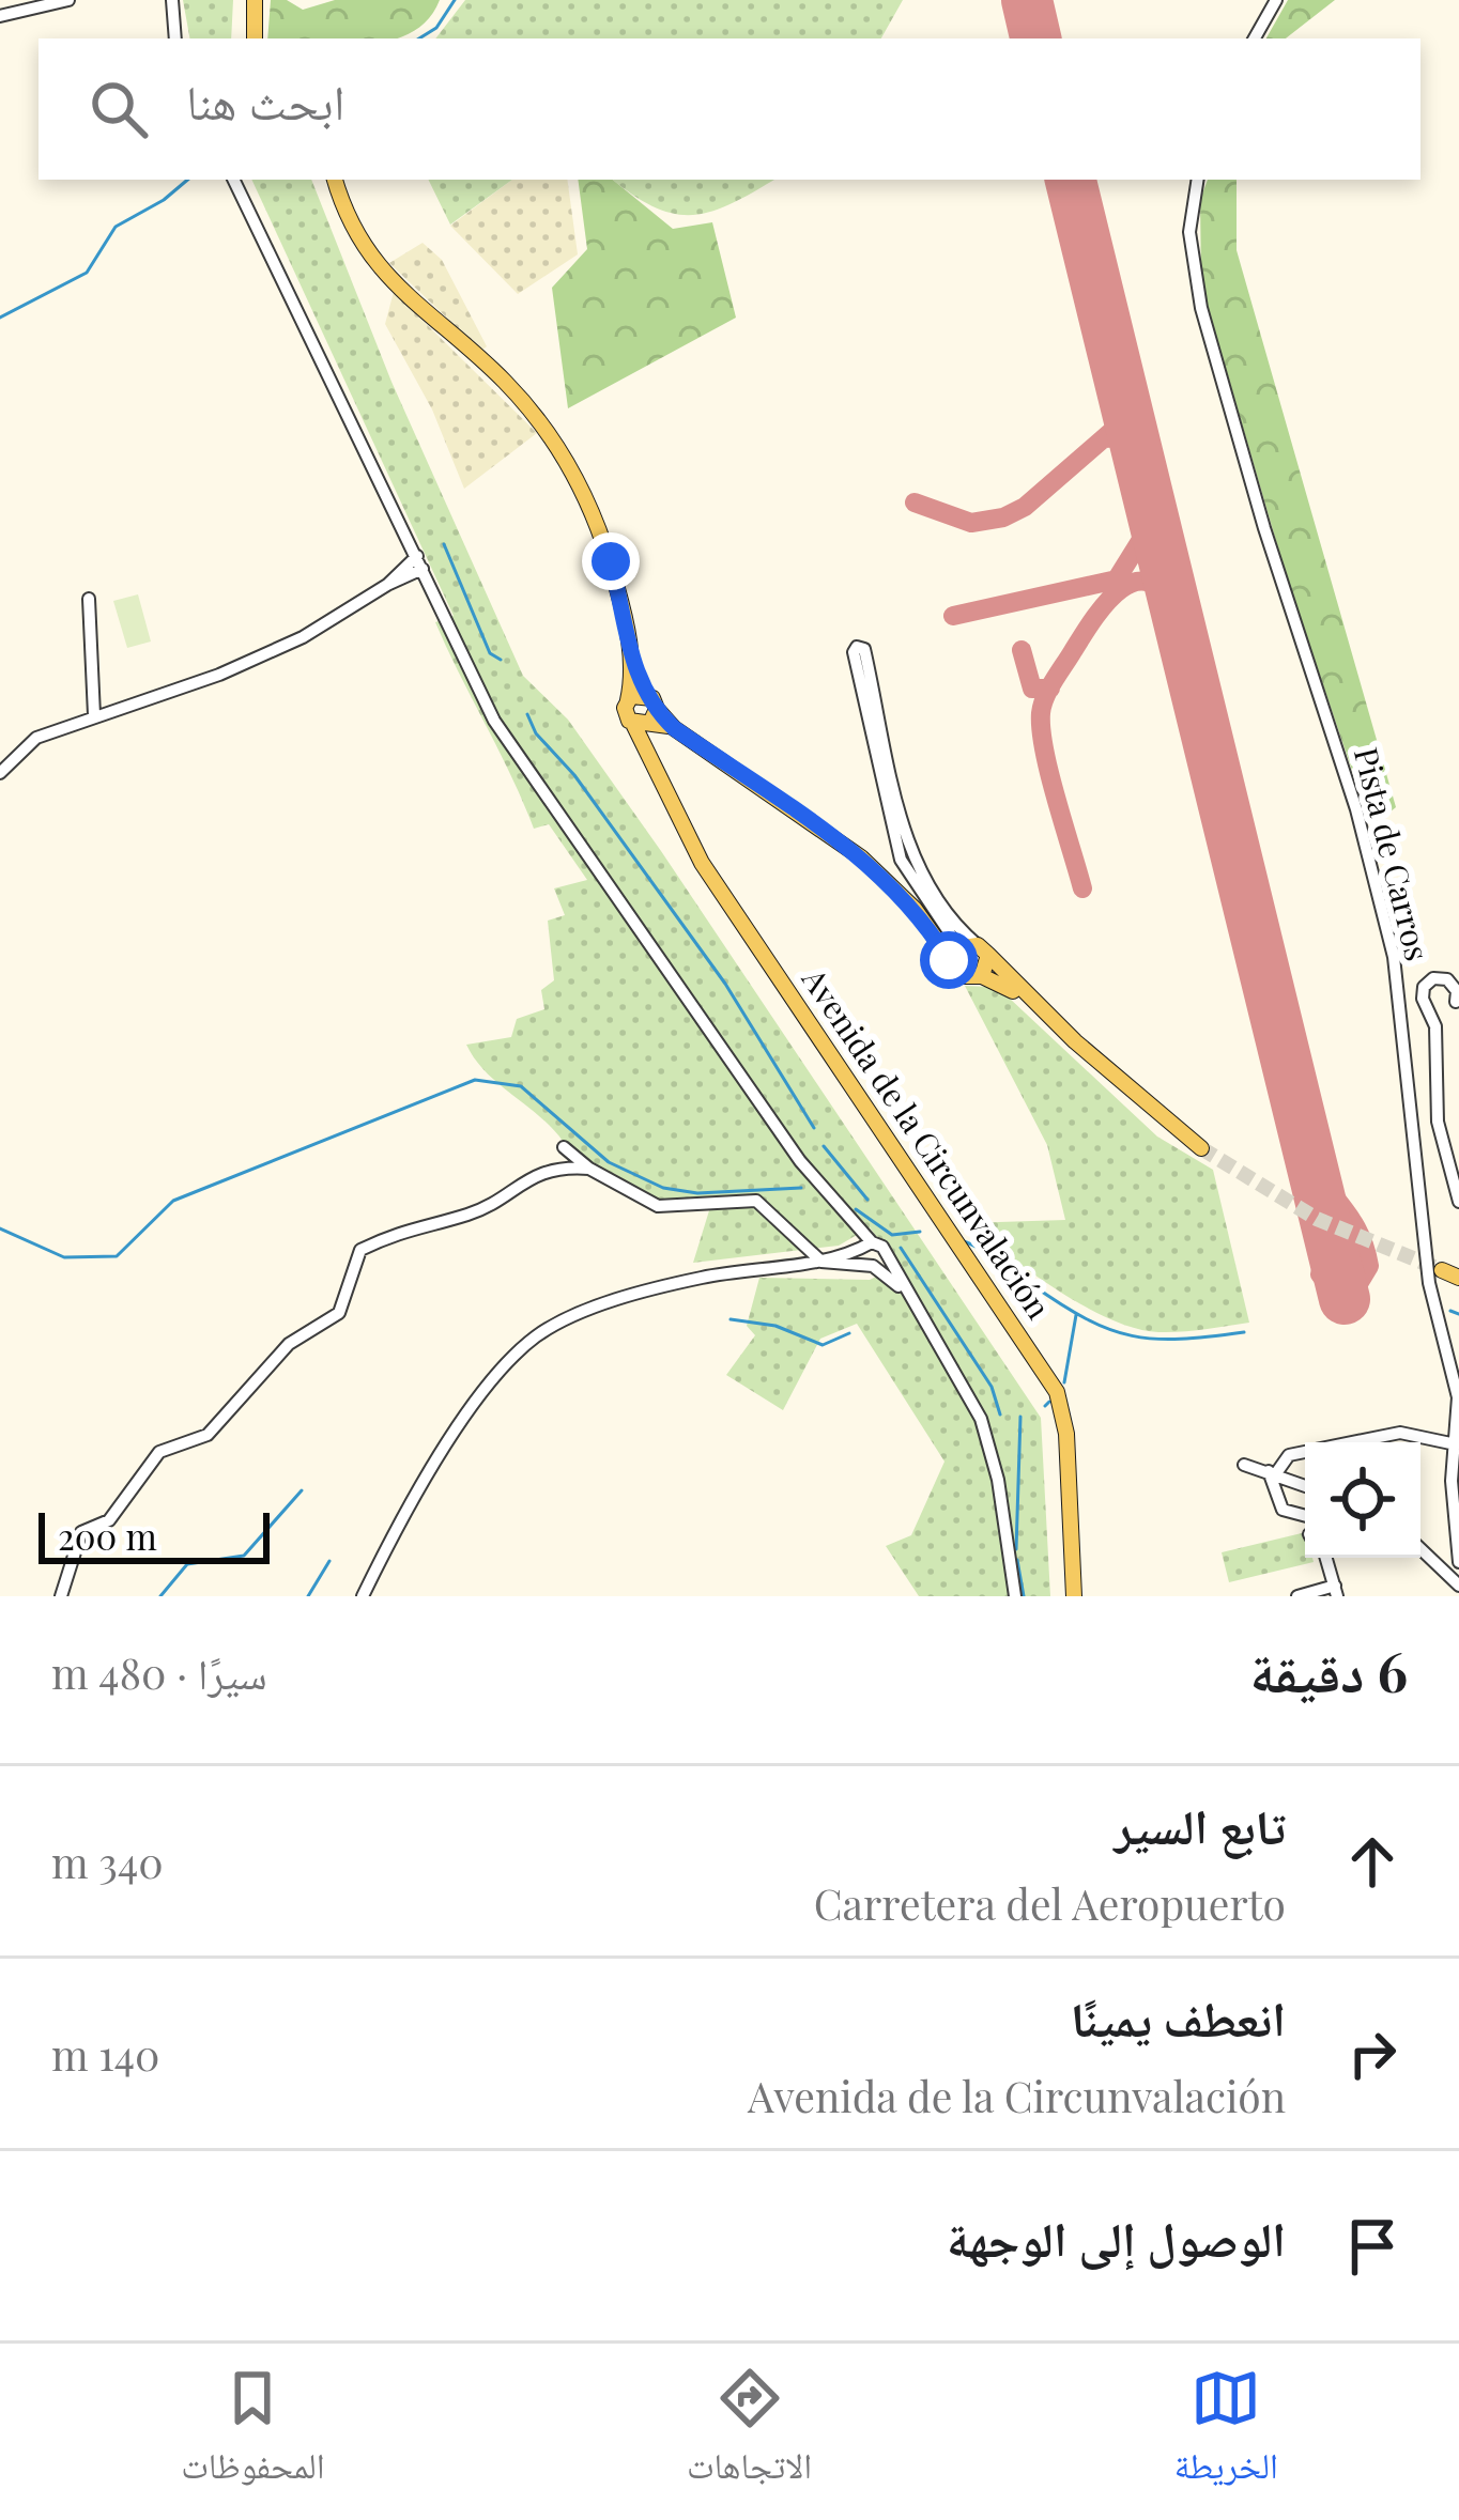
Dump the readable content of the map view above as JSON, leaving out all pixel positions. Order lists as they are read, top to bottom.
{
  "streets": {
    "main road": ["Avenida de la Circunvalación"],
    "street": ["Pista de Carros"]
  },
  "scale_bar": "200 m",
  "page": {
    "search": "ابحث هنا",
    "scale": "200 m",
    "heading": ["6 دقيقة", "سيرًا · 480 m"],
    "list": [
      ["تابع السير", "Carretera del Aeropuerto", "340 m"],
      ["انعطف يمينًا", "Avenida de la Circunvalación", "140 m"],
      "الوصول إلى الوجهة"
    ],
    "nav": ["الخريطة", "الاتجاهات", "المحفوظات"]
  }
}
